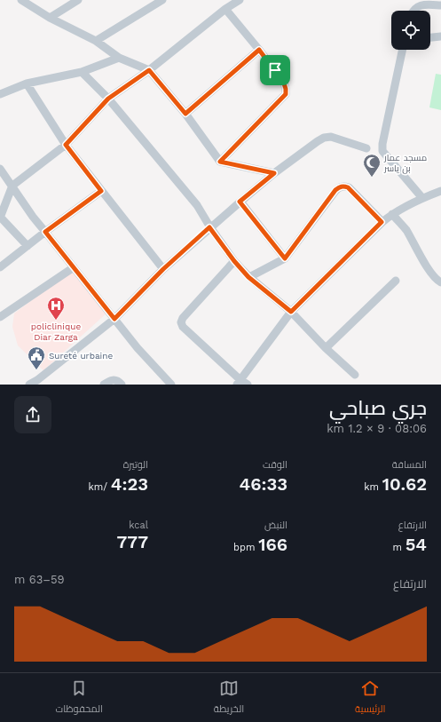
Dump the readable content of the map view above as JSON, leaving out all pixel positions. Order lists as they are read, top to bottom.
{
  "places": {
    "mosque": ["مسجد عمار بن ياسر"],
    "hospital": ["policlinique Diar Zarga"],
    "public building": ["Sureté urbaine"]
  },
  "page": {
    "heading": ["جري صباحي", "08:06 · 9 × 1.2 km"],
    "stats": [
      ["المسافة", "10.62 km"],
      ["الوقت", "46:33"],
      ["الوتيرة", "4:23 /km"],
      ["الارتفاع", "54 m"],
      ["النبض", "166 bpm"],
      ["kcal", "777"]
    ],
    "chart": ["الارتفاع", "59–63 m"],
    "tabs": ["الرئيسية", "الخريطة", "المحفوظات"]
  }
}
